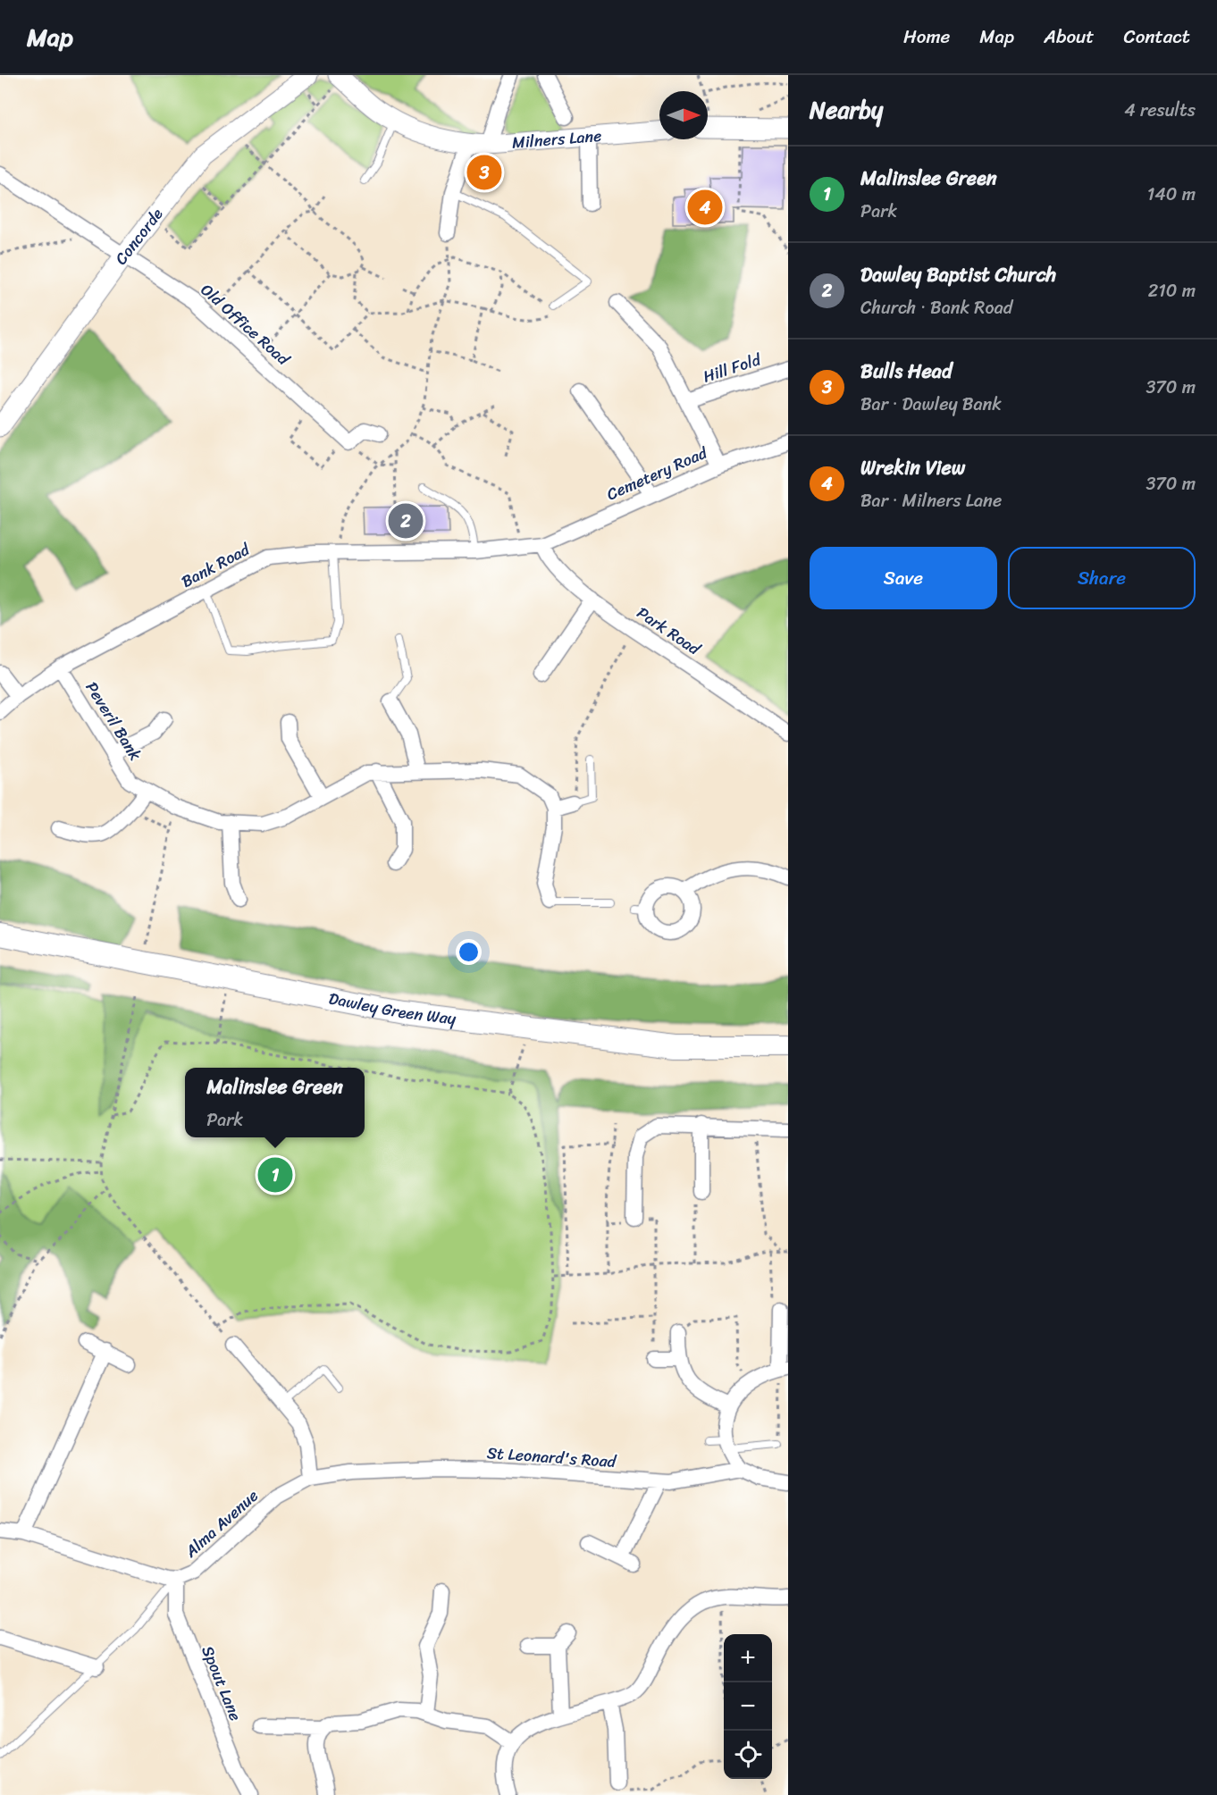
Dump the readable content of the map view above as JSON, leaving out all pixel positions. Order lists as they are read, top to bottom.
{
  "streets": {
    "main road": ["Dawley Green Way"],
    "street": [
      "Milners Lane",
      "Concorde",
      "Old Office Road",
      "Hill Fold",
      "Cemetery Road",
      "Bank Road",
      "Park Road",
      "Peveril Bank",
      "St Leonard's Road",
      "Alma Avenue",
      "Spout Lane"
    ]
  },
  "crossings": [
    ["Concorde", "Old Office Road"],
    ["Cemetery Road", "Bank Road"],
    ["Cemetery Road", "Park Road"],
    ["Bank Road", "Park Road"],
    ["Bank Road", "Peveril Bank"],
    ["St Leonard's Road", "Alma Avenue"],
    ["Alma Avenue", "Spout Lane"]
  ],
  "north": "right",
  "page": {
    "header": "Map",
    "nav": [
      "Home",
      "Map",
      "About",
      "Contact"
    ],
    "heading": ["Nearby", "4 results"],
    "list": [
      {
        "mark": "1",
        "name": "Malinslee Green",
        "note": "Park",
        "value": "140 m"
      },
      {
        "mark": "2",
        "name": "Dawley Baptist Church",
        "note": "Church · Bank Road",
        "value": "210 m"
      },
      {
        "mark": "3",
        "name": "Bulls Head",
        "note": "Bar · Dawley Bank",
        "value": "370 m"
      },
      {
        "mark": "4",
        "name": "Wrekin View",
        "note": "Bar · Milners Lane",
        "value": "370 m"
      }
    ],
    "pins": [
      "3",
      "4",
      "2",
      "1"
    ],
    "buttons": ["Save", "Share"],
    "popup": ["Malinslee Green", "Park"],
    "map_buttons": ["+", "−"]
  }
}
